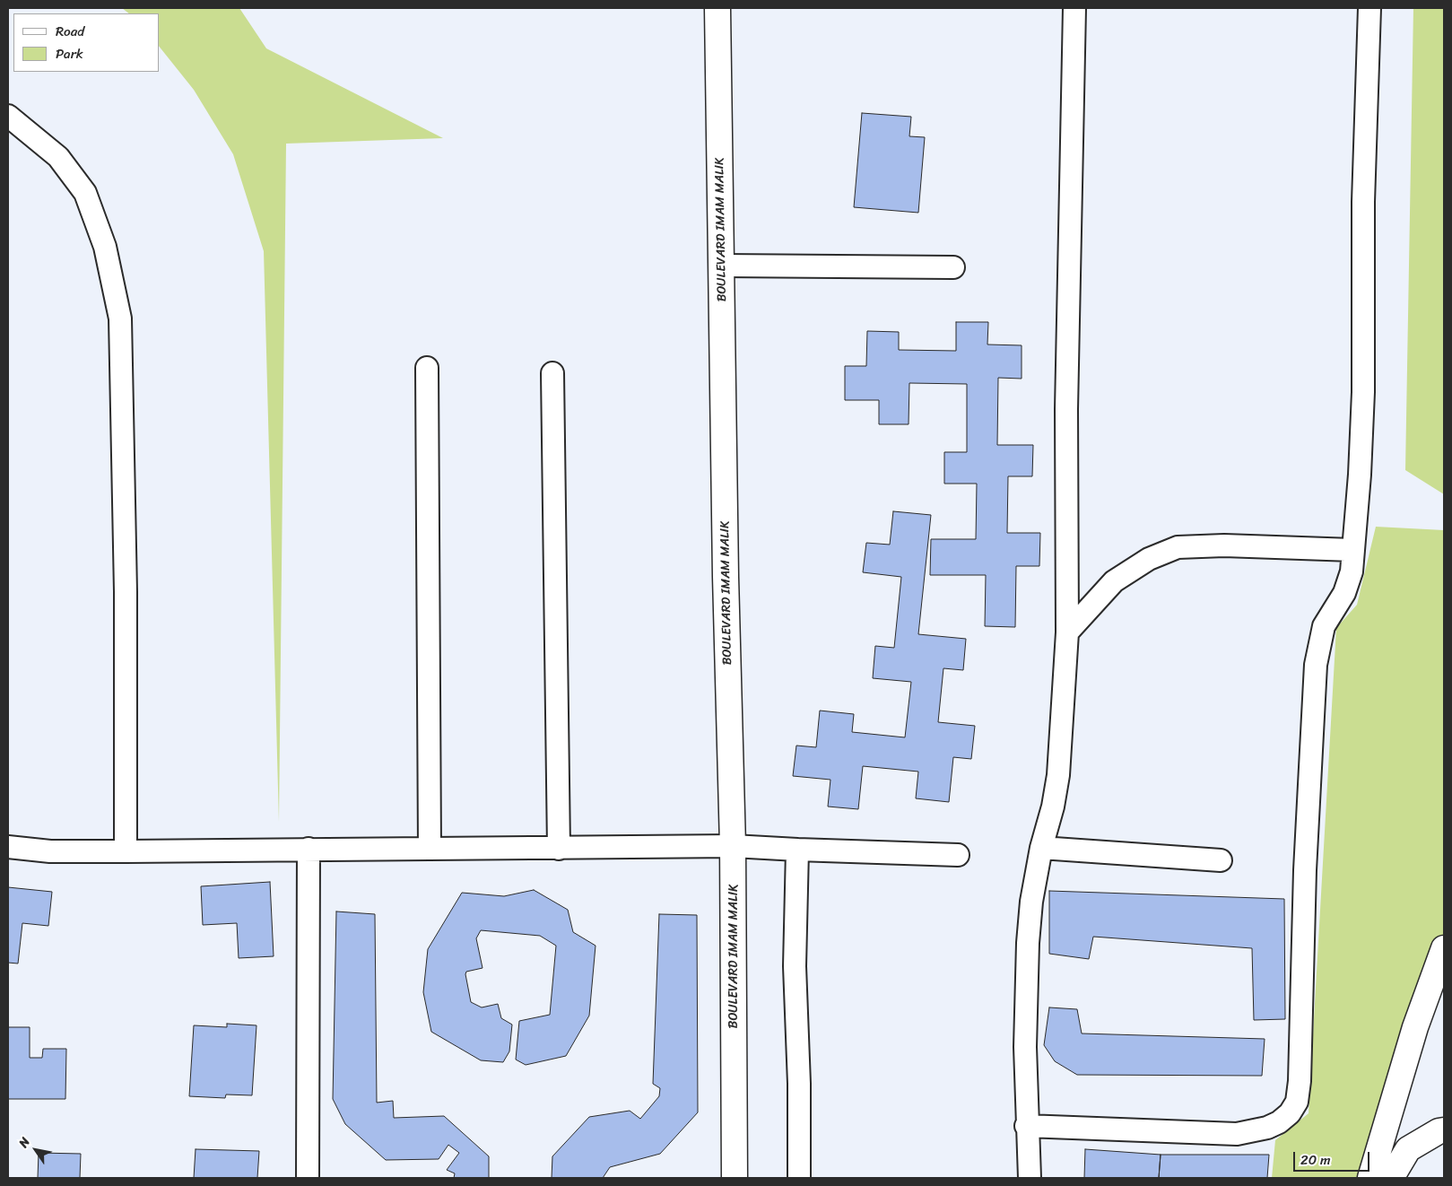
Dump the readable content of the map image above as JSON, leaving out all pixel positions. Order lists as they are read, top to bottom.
{
  "streets": {
    "main road": ["BOULEVARD IMAM MALIK"]
  },
  "legend": ["Road", "Park"],
  "scale_bar": "20 m",
  "north": "top left"
}
